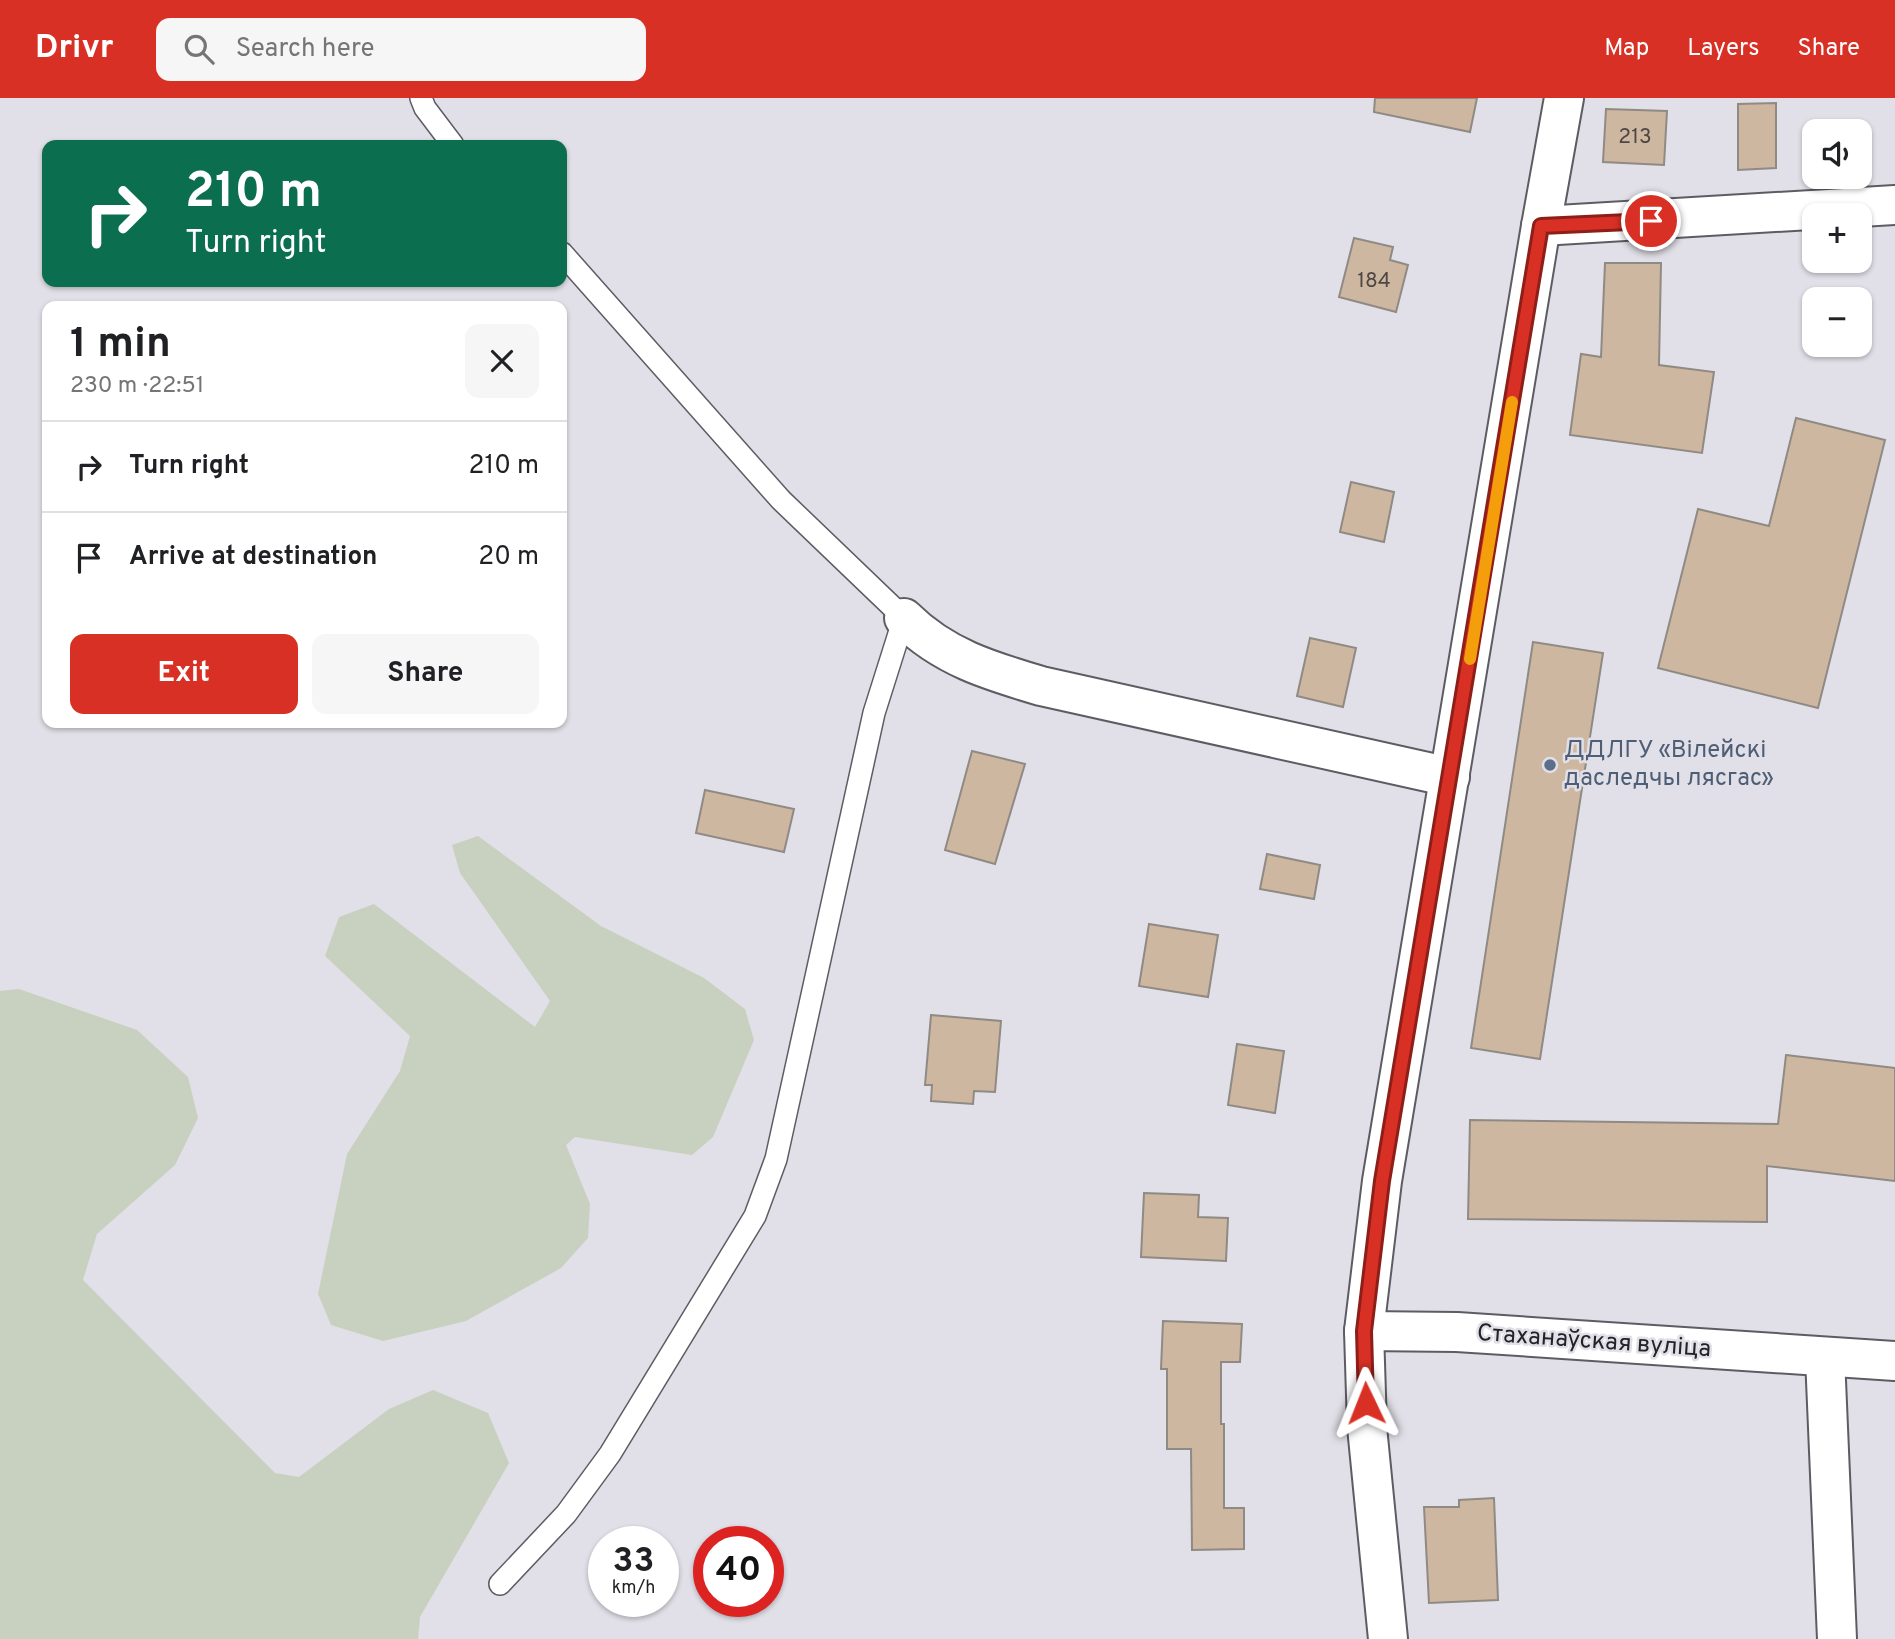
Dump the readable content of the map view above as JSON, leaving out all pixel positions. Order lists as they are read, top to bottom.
{
  "streets": {
    "street": ["Стаханаўская вуліца"]
  },
  "places": ["ДДЛГУ «Вілейскі даследчы лясгас»"],
  "house_numbers": ["213", "184"],
  "page": {
    "header": "Drivr",
    "search": "Search here",
    "nav": ["Map", "Layers", "Share"],
    "map_buttons": ["+", "−"],
    "turn": ["210 m", "Turn right"],
    "heading": ["1 min", "230 m · 22:51"],
    "list": [
      {
        "name": "Turn right",
        "value": "210 m"
      },
      {
        "name": "Arrive at destination",
        "value": "20 m"
      }
    ],
    "buttons": ["Exit", "Share"],
    "speed": "33 km/h",
    "limit": "40"
  }
}
